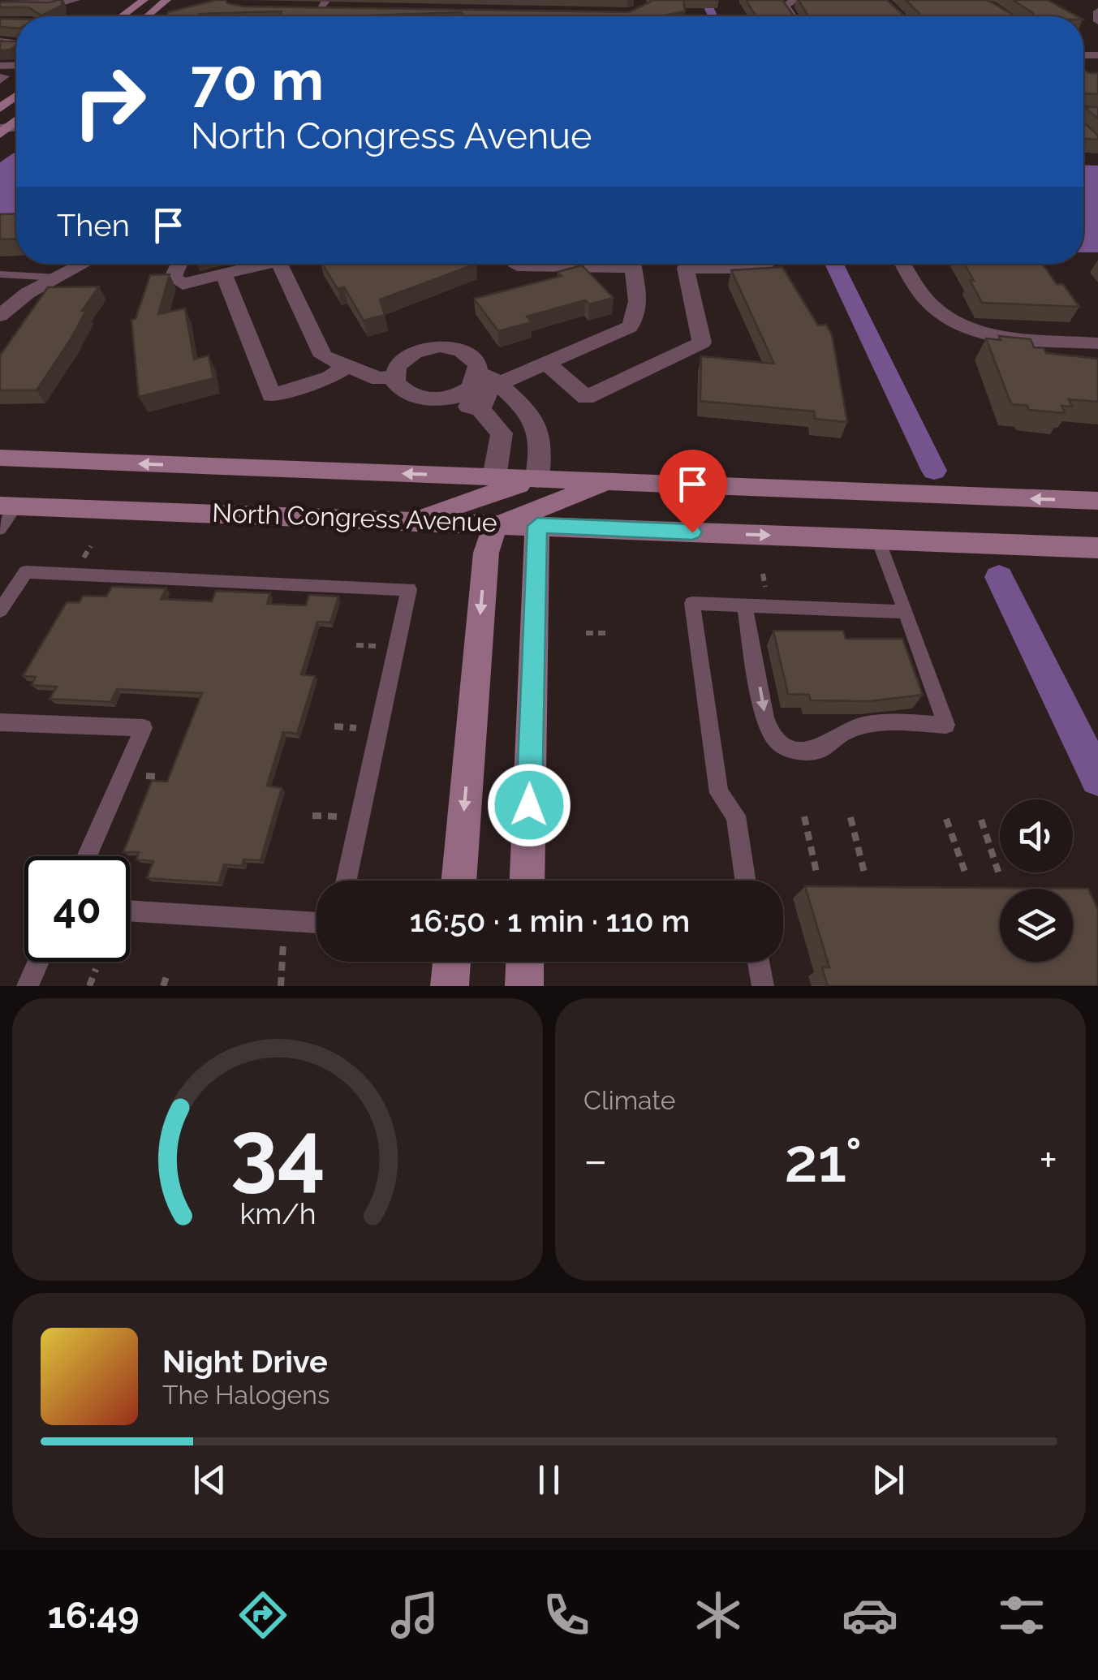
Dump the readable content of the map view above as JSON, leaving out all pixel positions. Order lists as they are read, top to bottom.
{
  "streets": {
    "main road": ["North Congress Avenue"]
  },
  "page": {
    "turn": ["70 m", "North Congress Avenue"],
    "then": "Then",
    "limit": "40",
    "trip": "16:50 · 1 min · 110 m",
    "tile": "Climate",
    "heat": ["−", "21°", "+"],
    "song": ["Night Drive", "The Halogens"],
    "tabs": "16:49",
    "gauge": ["34", "km/h"]
  }
}
